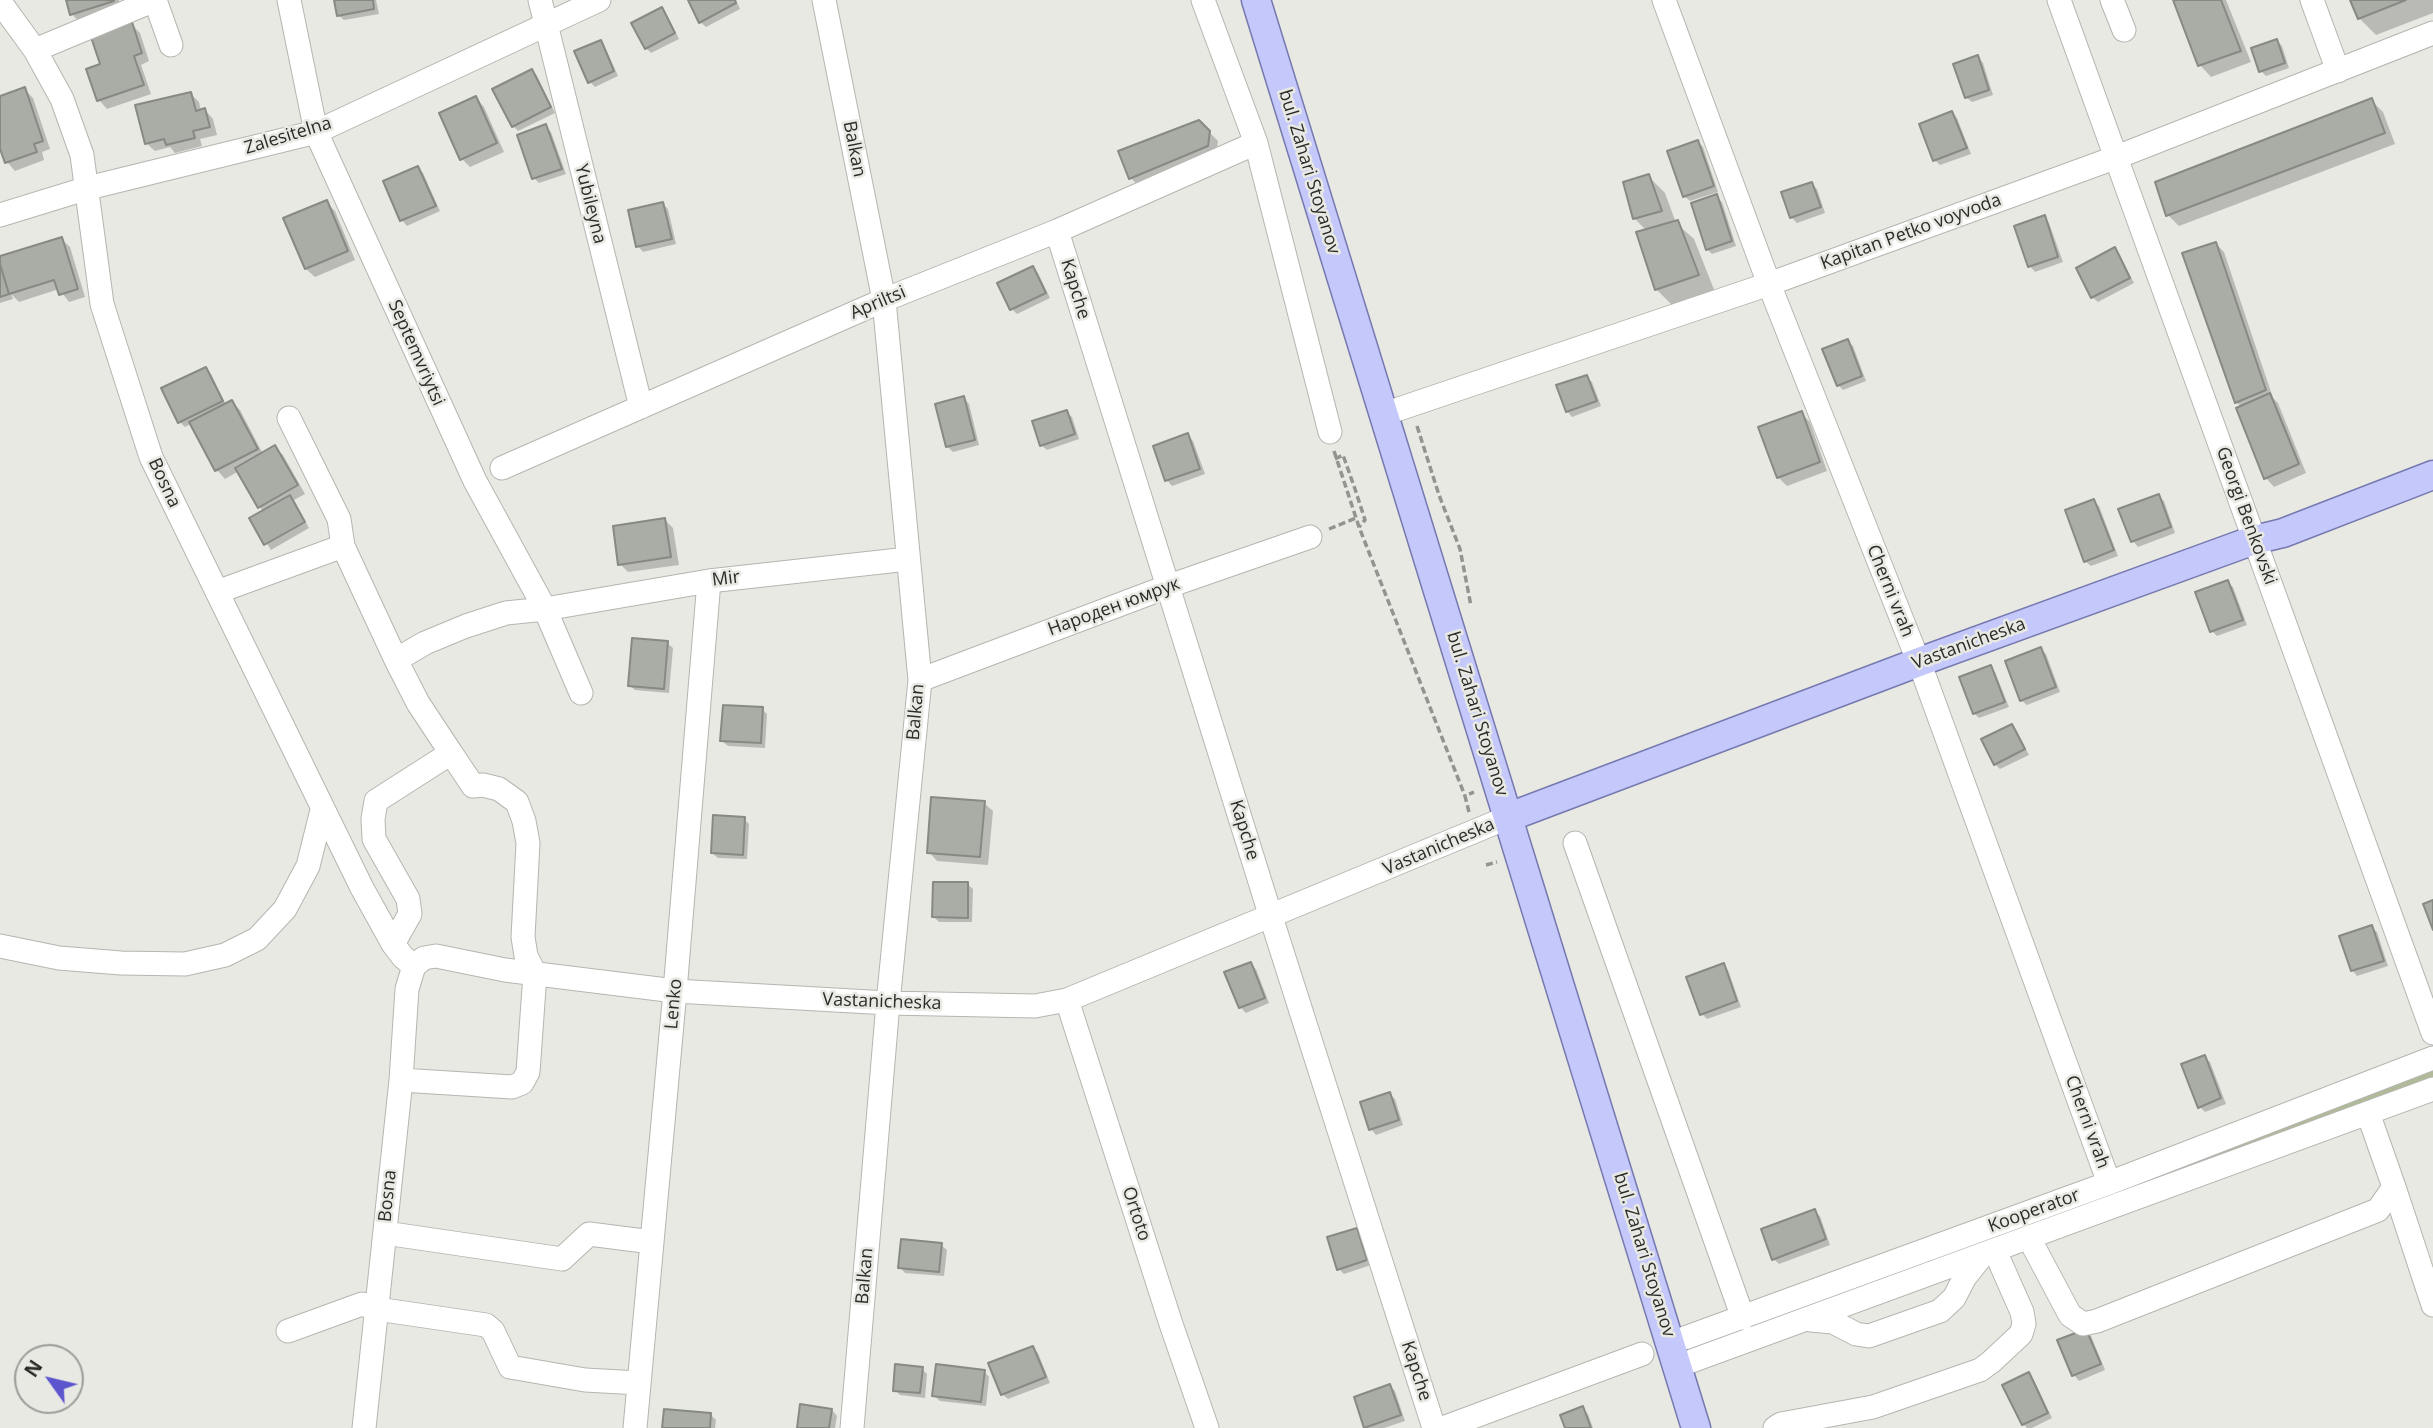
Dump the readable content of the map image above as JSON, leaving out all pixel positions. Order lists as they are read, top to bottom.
{
  "streets": {
    "main road": ["bul. Zahari Stoyanov", "Vastanicheska"],
    "street": [
      "Zalesitelna",
      "Balkan",
      "Yubileyna",
      "Kapitan Petko voyvoda",
      "Kapche",
      "Apriltsi",
      "Septemvriytsi",
      "Bosna",
      "Georgi Benkovski",
      "Mir",
      "Cherni vrah",
      "Народен юмрук",
      "Lenko",
      "Kooperator",
      "Ortoto"
    ]
  },
  "crossings": [
    ["Zalesitelna", "Yubileyna"],
    ["Zalesitelna", "Septemvriytsi"],
    ["Zalesitelna", "Bosna"],
    ["Balkan", "Apriltsi"],
    ["Balkan", "Mir"],
    ["Balkan", "Народен юмрук"],
    ["Balkan", "Vastanicheska"],
    ["bul. Zahari Stoyanov", "Kapitan Petko voyvoda"],
    ["bul. Zahari Stoyanov", "Vastanicheska"],
    ["bul. Zahari Stoyanov", "Kooperator"],
    ["Yubileyna", "Apriltsi"],
    ["Kapitan Petko voyvoda", "Georgi Benkovski"],
    ["Kapitan Petko voyvoda", "Cherni vrah"],
    ["Kapche", "Apriltsi"],
    ["Kapche", "Народен юмрук"],
    ["Kapche", "Vastanicheska"],
    ["Septemvriytsi", "Mir"],
    ["Bosna", "Vastanicheska"],
    ["Georgi Benkovski", "Vastanicheska"],
    ["Mir", "Lenko"],
    ["Cherni vrah", "Vastanicheska"],
    ["Cherni vrah", "Kooperator"],
    ["Vastanicheska", "Lenko"],
    ["Vastanicheska", "Ortoto"]
  ],
  "north": "top left"
}
